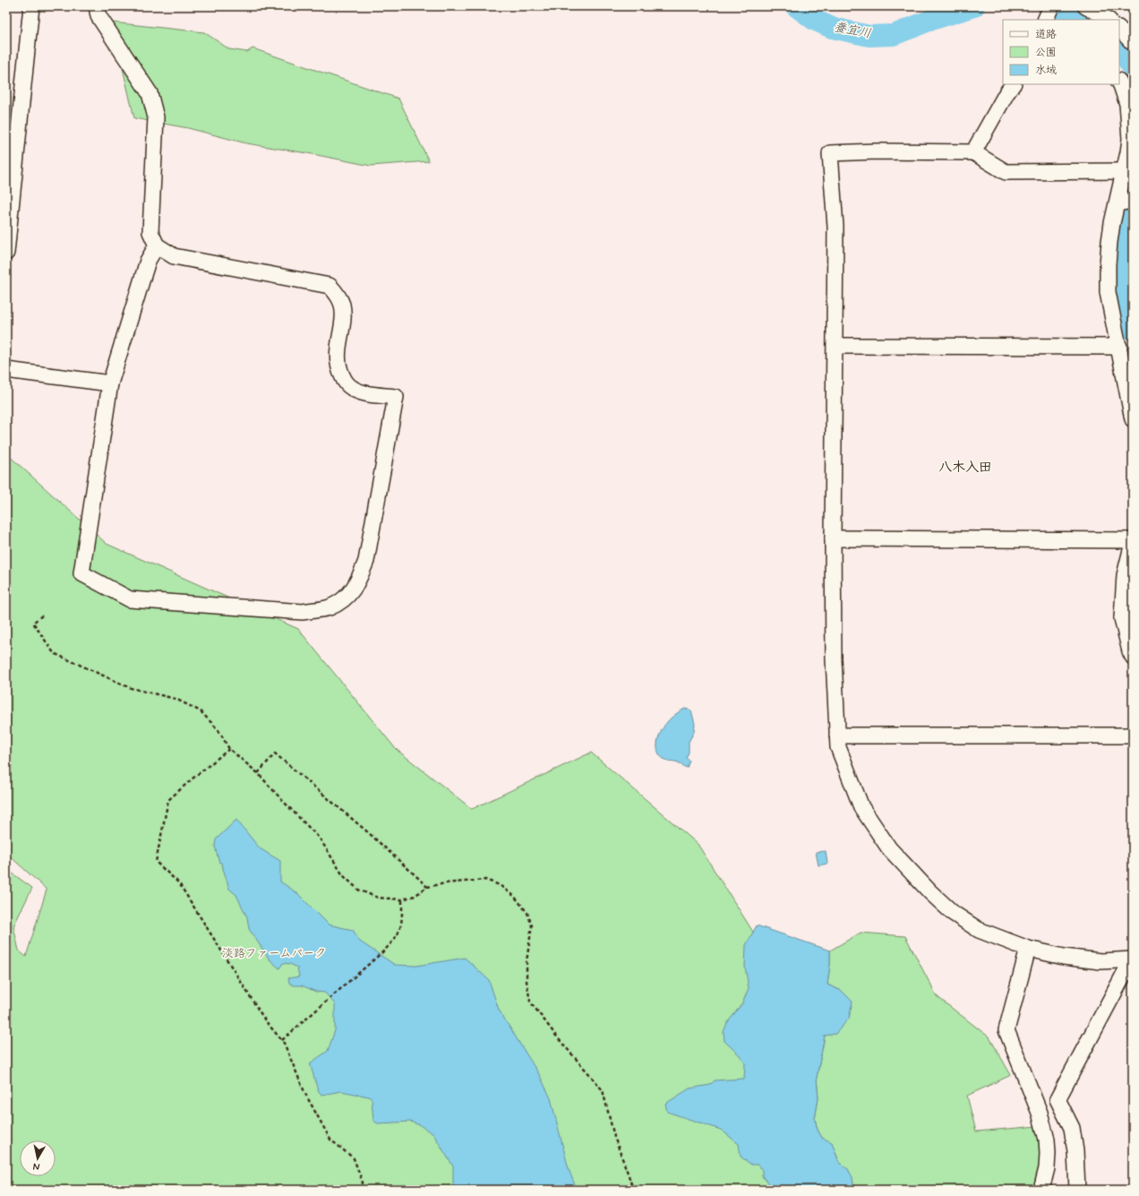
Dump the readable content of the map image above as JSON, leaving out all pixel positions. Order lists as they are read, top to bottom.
{
  "districts": ["八木入田"],
  "water": ["養宜川"],
  "parks": ["淡路ファームパーク"],
  "legend": ["道路", "公園", "水域"],
  "north": "bottom"
}
